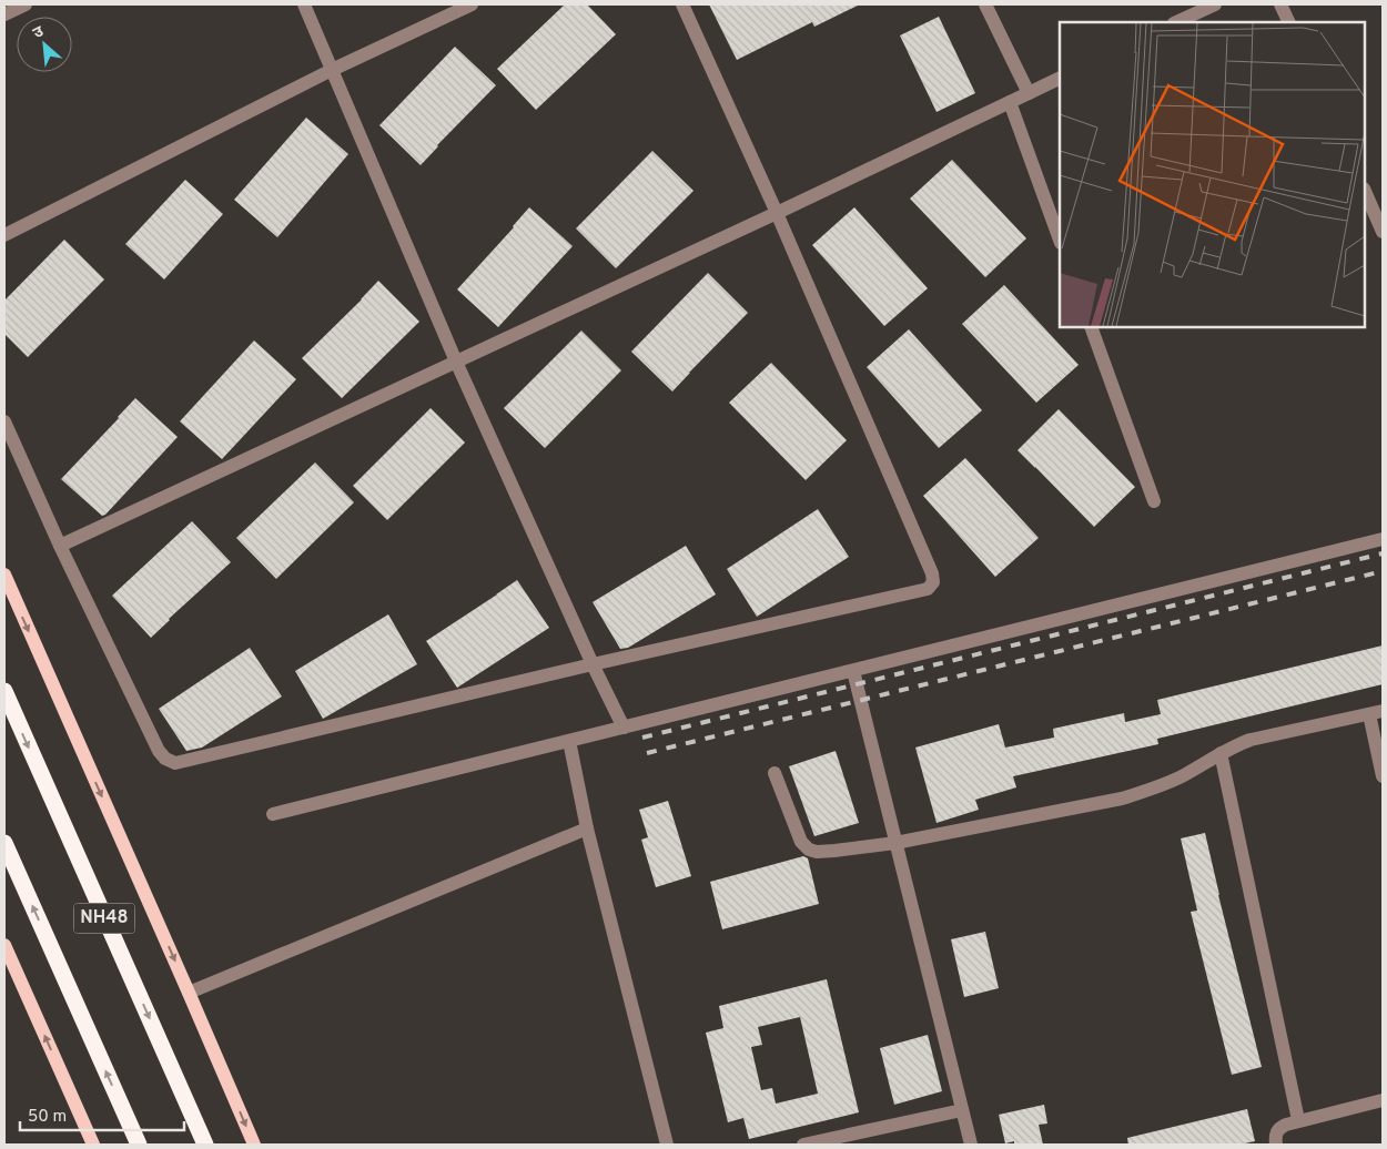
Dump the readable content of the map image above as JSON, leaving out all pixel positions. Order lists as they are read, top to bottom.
{
  "streets": {
    "highway": ["NH48"]
  },
  "scale_bar": "50 m",
  "north": "top left"
}
